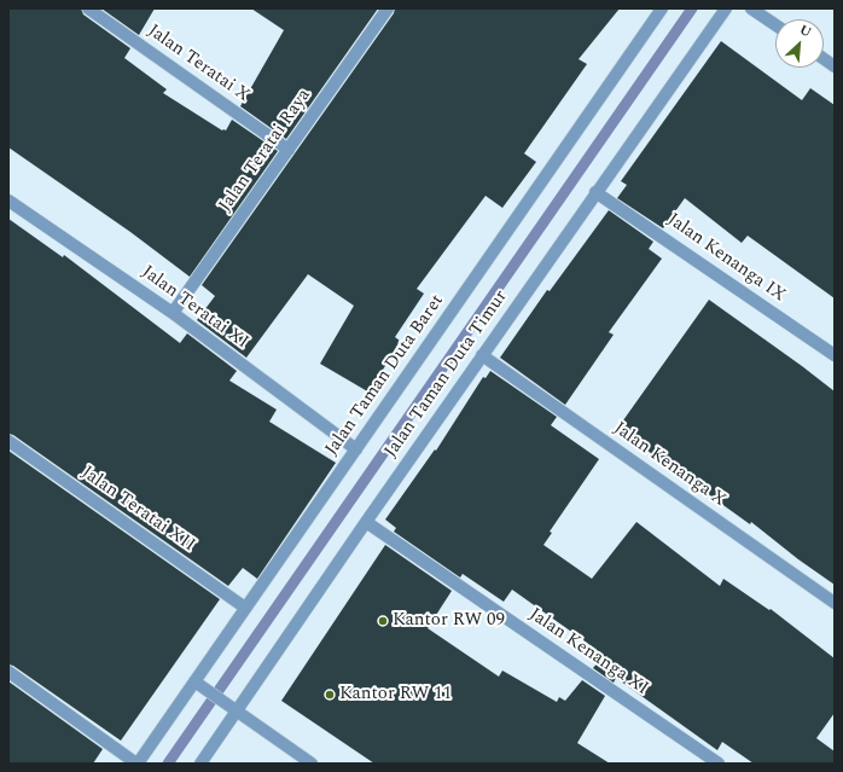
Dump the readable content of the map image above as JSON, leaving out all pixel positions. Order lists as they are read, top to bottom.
{
  "streets": {
    "street": [
      "Jalan Teratai X",
      "Jalan Teratai Raya",
      "Jalan Kenanga IX",
      "Jalan Teratai XI",
      "Jalan Taman Duta Timur",
      "Jalan Taman Duta Baret",
      "Jalan Kenanga X",
      "Jalan Teratai XII",
      "Jalan Kenanga XI"
    ]
  },
  "crossings": [
    ["Jalan Teratai X", "Jalan Teratai Raya"],
    ["Jalan Teratai Raya", "Jalan Teratai XI"],
    ["Jalan Kenanga IX", "Jalan Taman Duta Timur"],
    ["Jalan Teratai XI", "Jalan Taman Duta Baret"],
    ["Jalan Taman Duta Timur", "Jalan Kenanga X"],
    ["Jalan Taman Duta Timur", "Jalan Kenanga XI"],
    ["Jalan Taman Duta Baret", "Jalan Teratai XII"]
  ],
  "places": ["Kantor RW 09", "Kantor RW 11"],
  "north": "top right"
}
